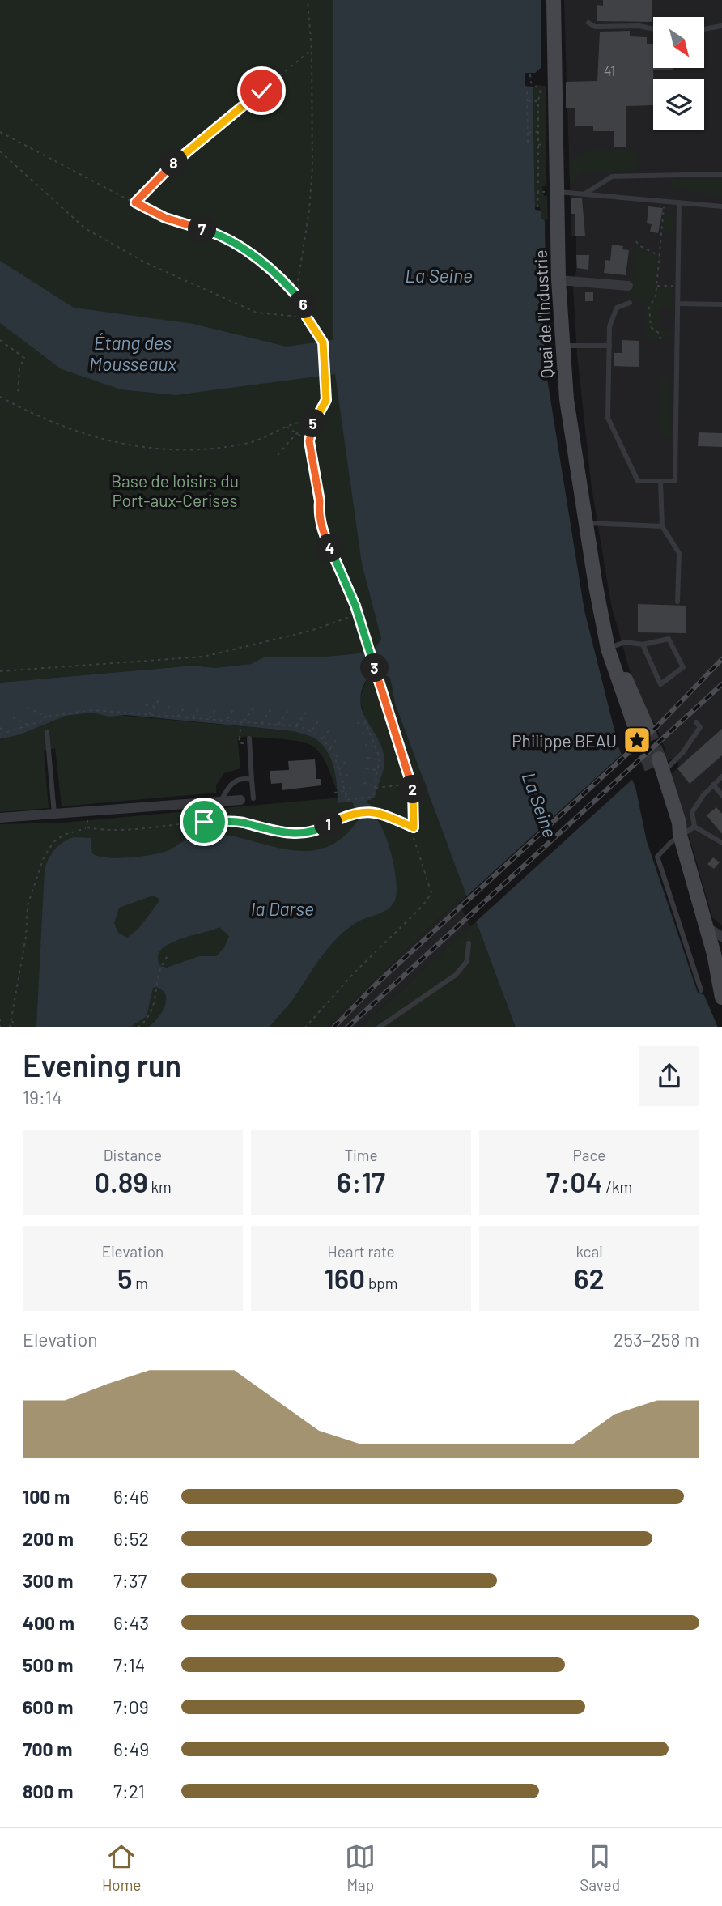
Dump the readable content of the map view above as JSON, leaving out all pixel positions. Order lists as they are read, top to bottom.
{
  "streets": {
    "main road": ["Quai de l'Industrie"]
  },
  "water": ["La Seine", "Étang des Mousseaux", "la Darse"],
  "parks": ["Base de loisirs du Port-aux-Cerises"],
  "places": {
    "place": ["Philippe BEAU"]
  },
  "house_numbers": ["41"],
  "north": "bottom right",
  "page": {
    "pins": [
      "8",
      "7",
      "6",
      "5",
      "4",
      "3",
      "2",
      "1"
    ],
    "heading": ["Evening run", "19:14"],
    "stats": [
      ["Distance", "0.89 km"],
      ["Time", "6:17"],
      ["Pace", "7:04 /km"],
      ["Elevation", "5 m"],
      ["Heart rate", "160 bpm"],
      ["kcal", "62"]
    ],
    "chart": ["Elevation", "253–258 m"],
    "list": [
      {
        "name": "100 m",
        "note": "6:46"
      },
      {
        "name": "200 m",
        "note": "6:52"
      },
      {
        "name": "300 m",
        "note": "7:37"
      },
      {
        "name": "400 m",
        "note": "6:43"
      },
      {
        "name": "500 m",
        "note": "7:14"
      },
      {
        "name": "600 m",
        "note": "7:09"
      },
      {
        "name": "700 m",
        "note": "6:49"
      },
      {
        "name": "800 m",
        "note": "7:21"
      }
    ],
    "tabs": ["Home", "Map", "Saved"]
  }
}
